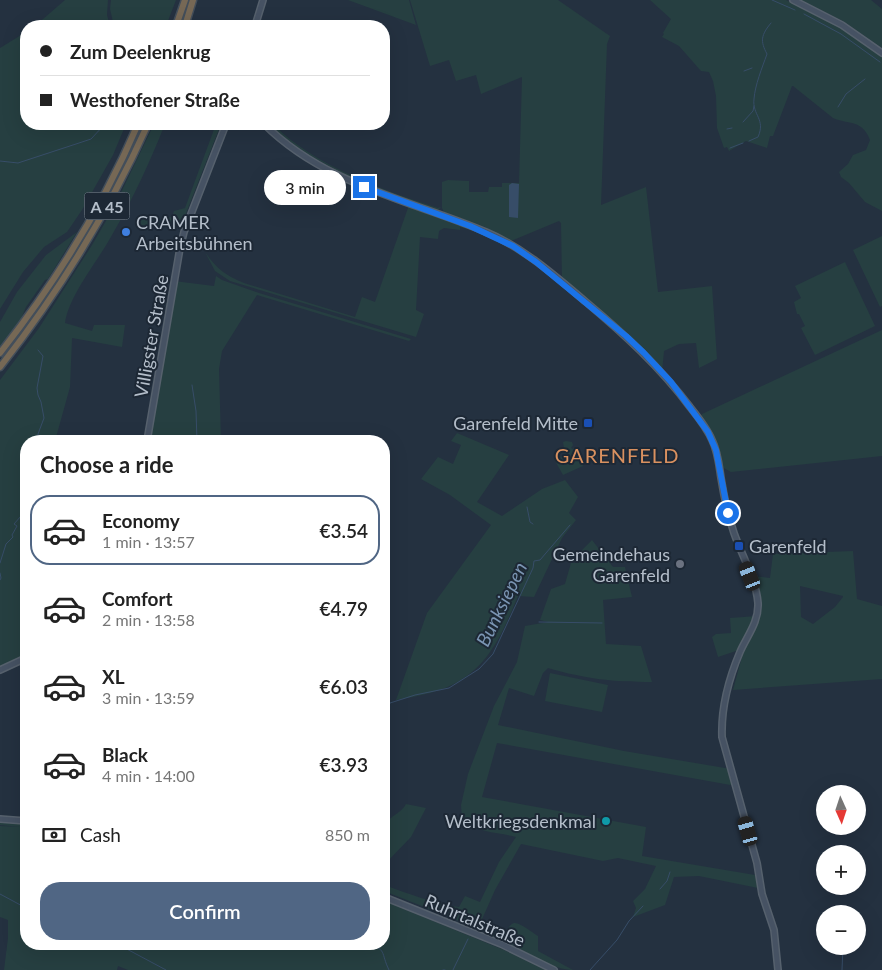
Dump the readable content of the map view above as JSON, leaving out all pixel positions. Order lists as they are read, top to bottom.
{
  "streets": {
    "highway": ["A 45"],
    "street": ["Villigster Straße", "Ruhrtalstraße"]
  },
  "districts": ["GARENFELD"],
  "water": ["Bunksiepen"],
  "places": {
    "other": ["CRAMER Arbeitsbühnen", "Gemeindehaus Garenfeld", "Weltkriegsdenkmal"],
    "transit": ["Garenfeld Mitte", "Garenfeld"]
  },
  "north": "bottom",
  "page": {
    "banner": ["Zum Deelenkrug", "Westhofener Straße"],
    "bubble": "3 min",
    "heading": "Choose a ride",
    "list": [
      {
        "name": "Economy",
        "note": "1 min · 13:57",
        "value": "€3.54"
      },
      {
        "name": "Comfort",
        "note": "2 min · 13:58",
        "value": "€4.79"
      },
      {
        "name": "XL",
        "note": "3 min · 13:59",
        "value": "€6.03"
      },
      {
        "name": "Black",
        "note": "4 min · 14:00",
        "value": "€3.93"
      }
    ],
    "map_buttons": ["+", "−"],
    "pay": ["Cash", "850 m"],
    "buttons": "Confirm"
  }
}
